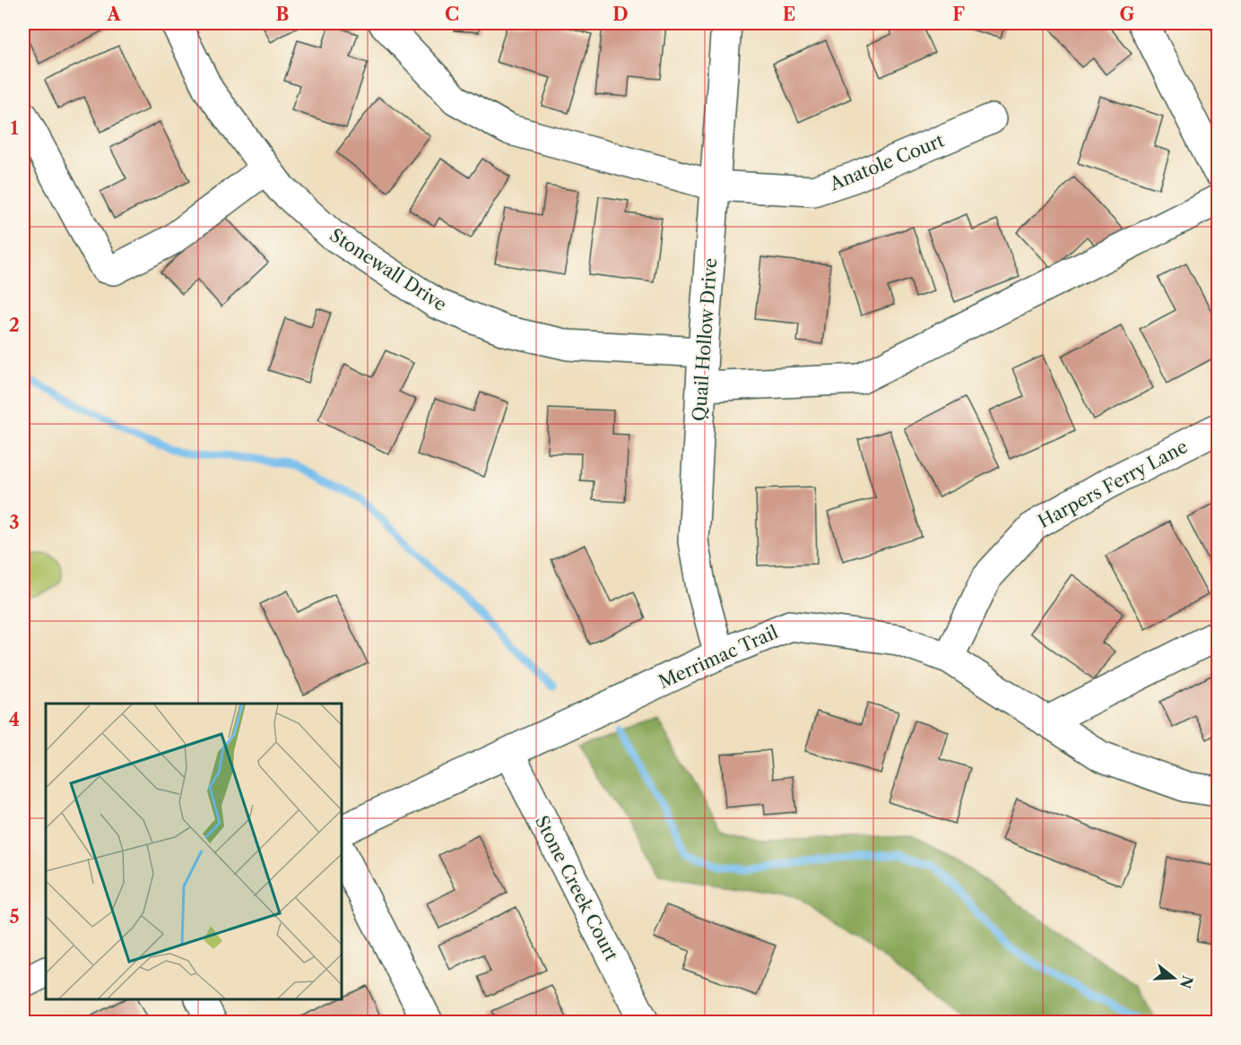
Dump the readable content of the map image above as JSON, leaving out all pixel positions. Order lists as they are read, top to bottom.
{
  "streets": {
    "street": [
      "Anatole Court",
      "Stonewall Drive",
      "Quail Hollow Drive",
      "Harpers Ferry Lane",
      "Merrimac Trail",
      "Stone Creek Court"
    ]
  },
  "crossings": [
    ["Anatole Court", "Quail Hollow Drive"],
    ["Stonewall Drive", "Quail Hollow Drive"],
    ["Quail Hollow Drive", "Merrimac Trail"],
    ["Harpers Ferry Lane", "Merrimac Trail"],
    ["Merrimac Trail", "Stone Creek Court"]
  ],
  "north": "right",
  "grid": {
    "columns": [
      "A",
      "B",
      "C",
      "D",
      "E",
      "F",
      "G"
    ],
    "rows": [
      "1",
      "2",
      "3",
      "4",
      "5"
    ]
  }
}
